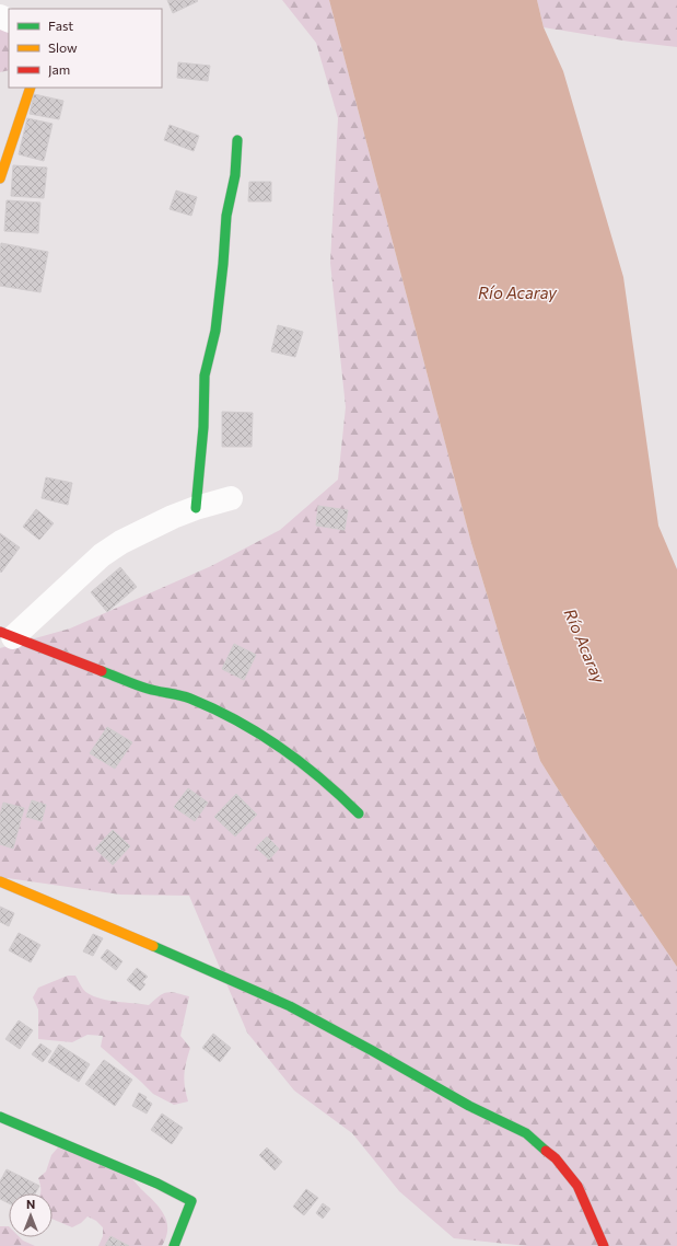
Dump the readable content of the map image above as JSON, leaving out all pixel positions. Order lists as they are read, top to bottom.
{
  "water": ["Río Acaray"],
  "legend": ["Fast", "Slow", "Jam"],
  "north": "top"
}
